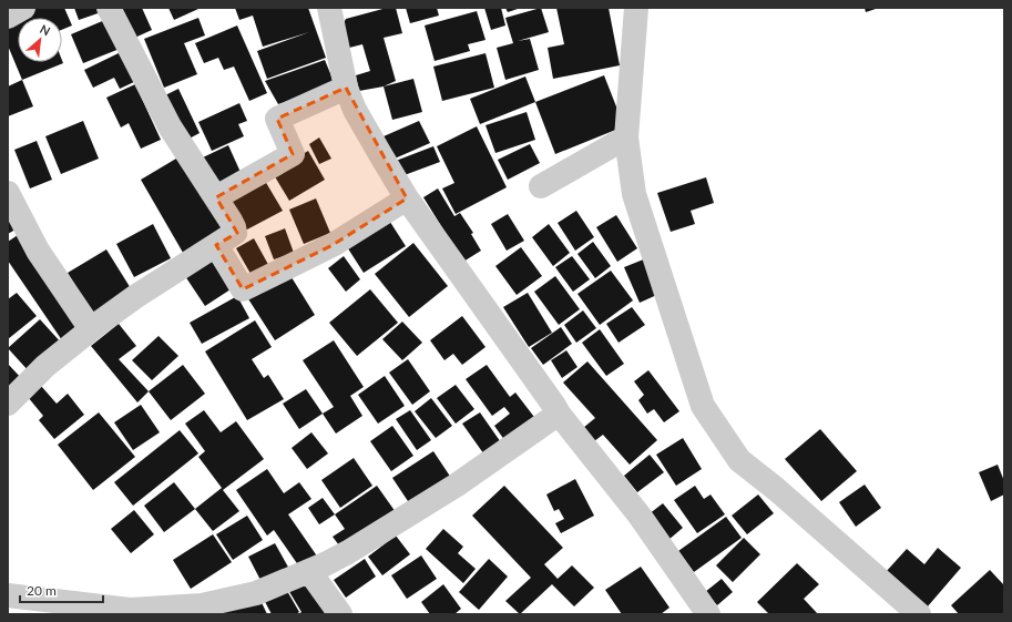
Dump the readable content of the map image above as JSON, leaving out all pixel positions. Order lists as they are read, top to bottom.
{
  "scale_bar": "20 m",
  "north": "top right"
}
